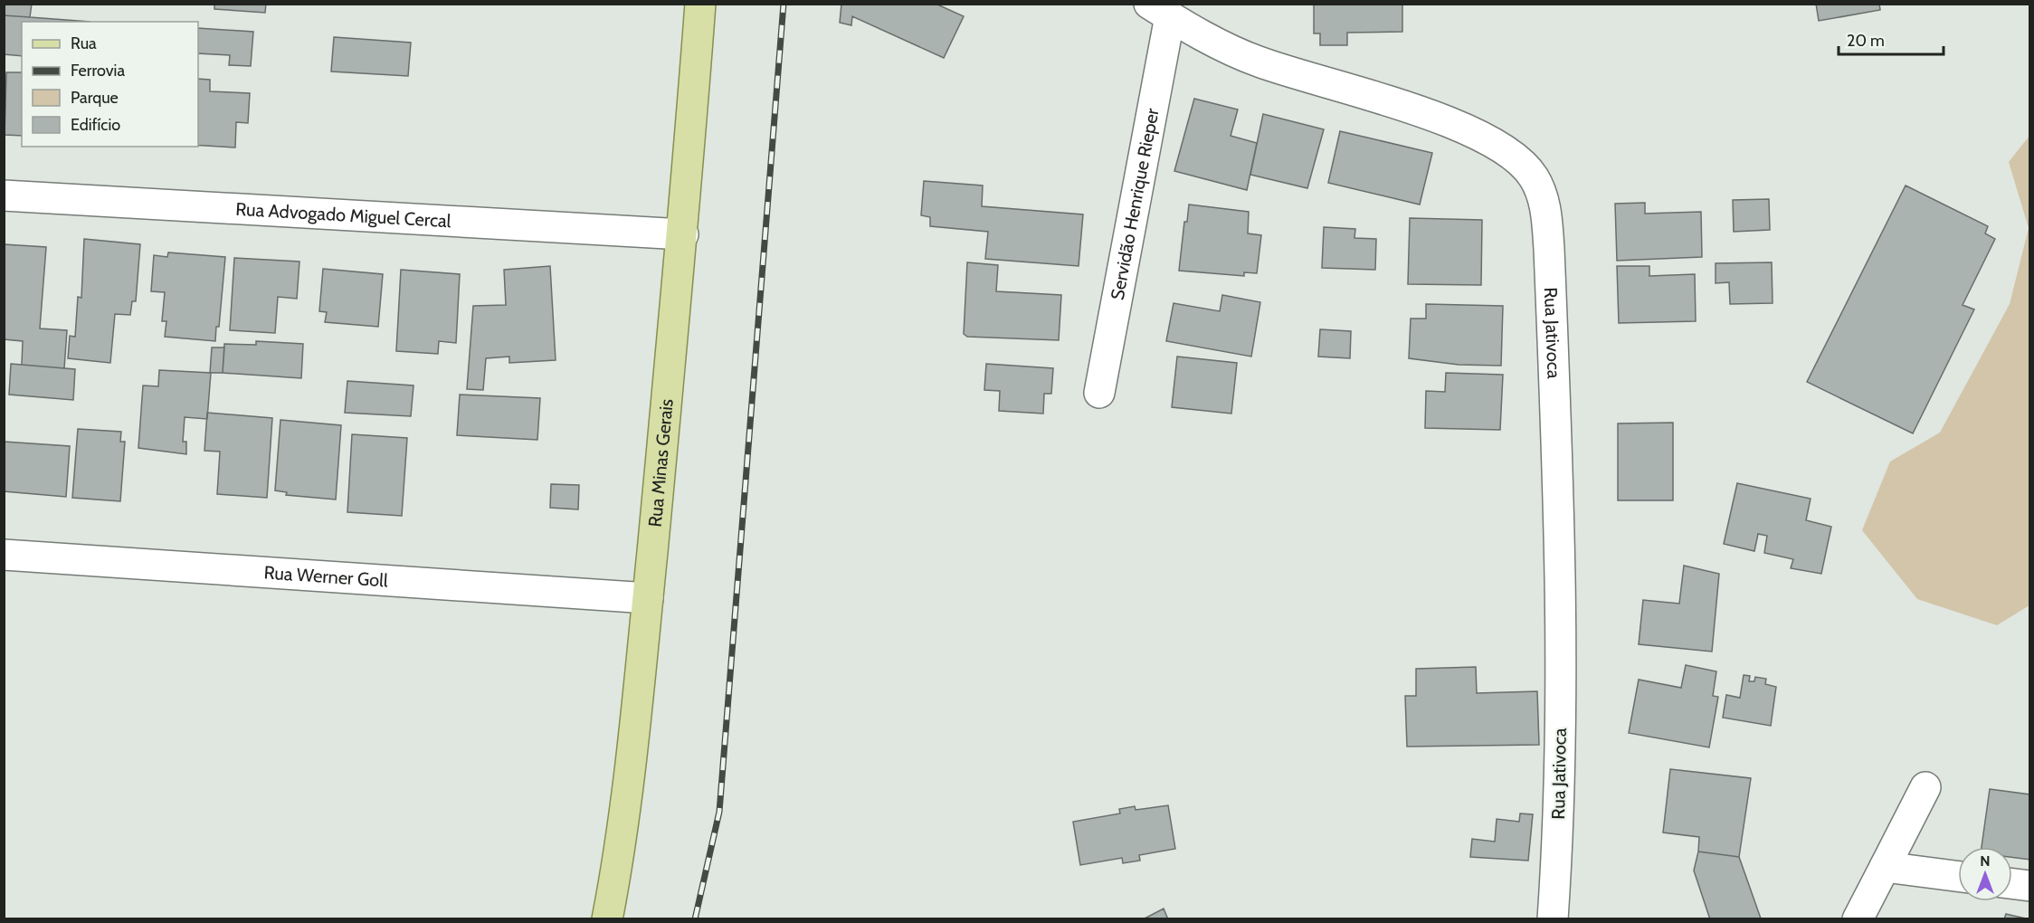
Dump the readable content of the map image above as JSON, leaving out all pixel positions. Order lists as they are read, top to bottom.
{
  "streets": {
    "main road": ["Rua Minas Gerais"],
    "street": [
      "Servidão Henrique Rieper",
      "Rua Advogado Miguel Cercal",
      "Rua Jativoca",
      "Rua Werner Goll"
    ]
  },
  "crossings": [
    ["Servidão Henrique Rieper", "Rua Jativoca"],
    ["Rua Advogado Miguel Cercal", "Rua Minas Gerais"],
    ["Rua Minas Gerais", "Rua Werner Goll"]
  ],
  "legend": [
    "Rua",
    "Ferrovia",
    "Parque",
    "Edifício"
  ],
  "scale_bar": "20 m",
  "north": "top"
}
